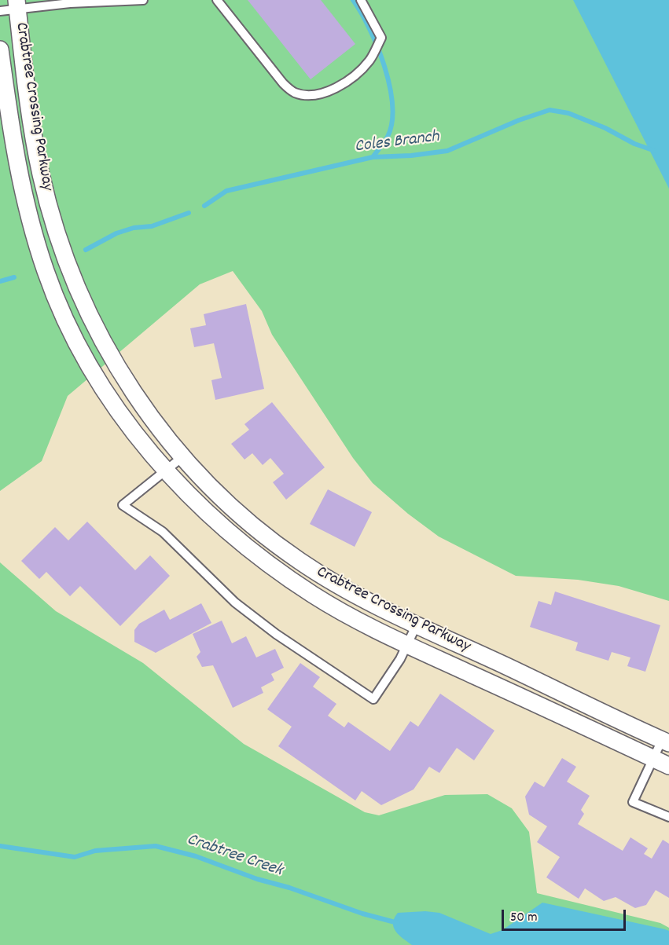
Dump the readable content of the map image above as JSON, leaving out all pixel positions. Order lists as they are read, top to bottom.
{
  "streets": {
    "street": ["Crabtree Crossing Parkway"]
  },
  "water": ["Coles Branch", "Crabtree Creek"],
  "scale_bar": "50 m"
}
